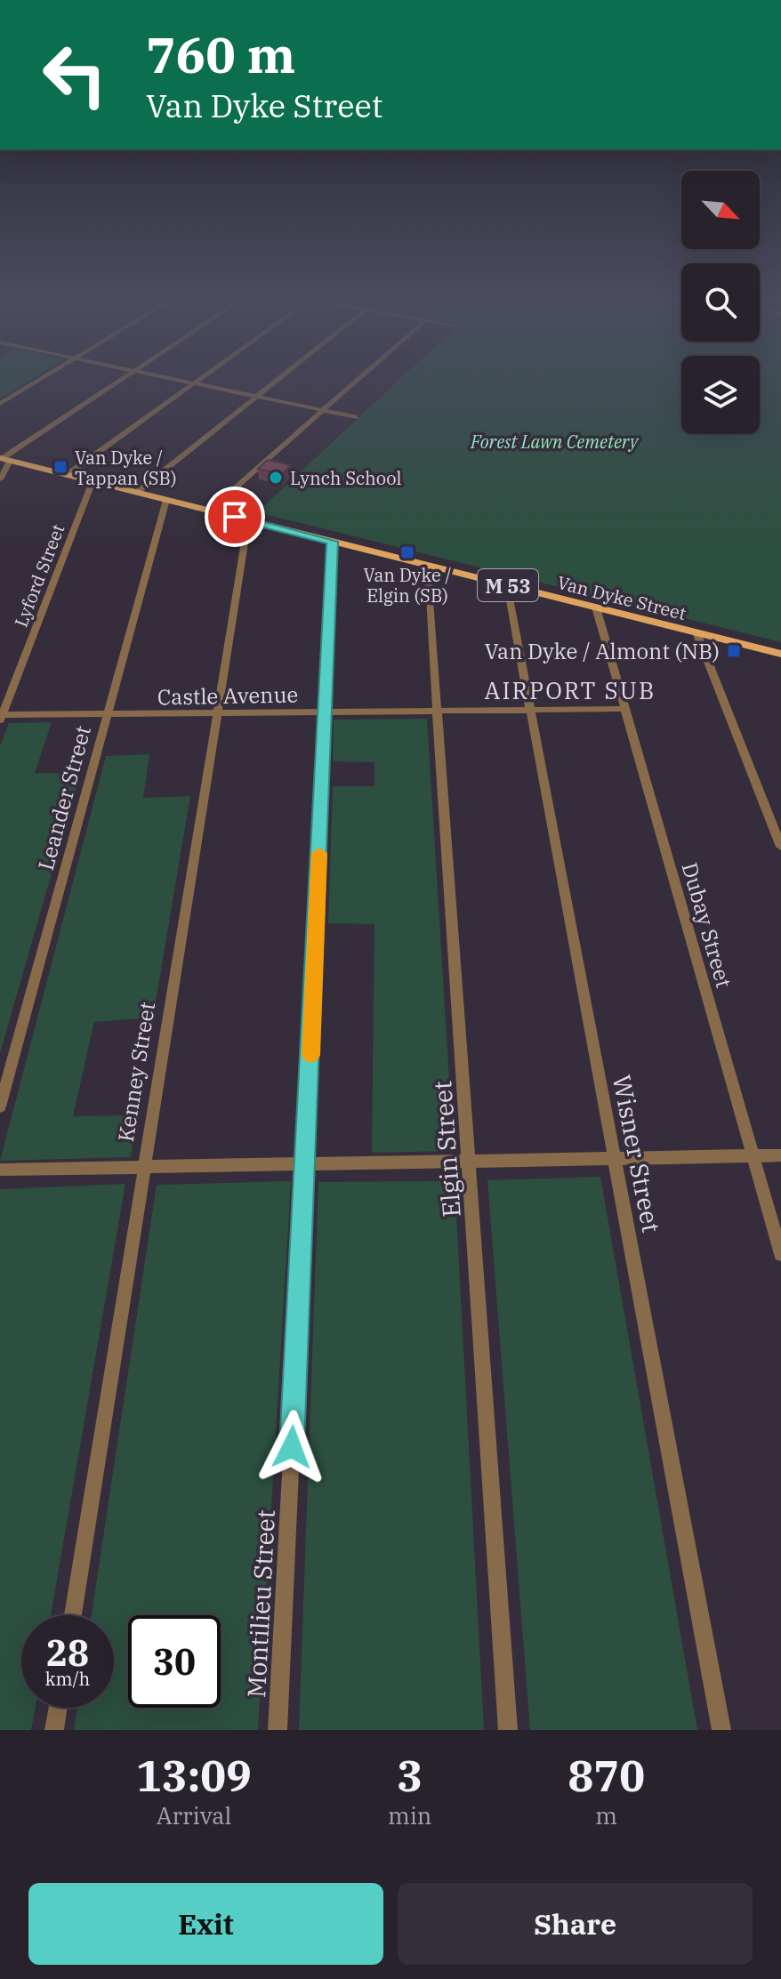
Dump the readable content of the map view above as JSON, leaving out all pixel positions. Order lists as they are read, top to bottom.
{
  "streets": {
    "main road": ["M 53", "Van Dyke Street"],
    "street": [
      "Lyford Street",
      "Castle Avenue",
      "Leander Street",
      "Dubay Street",
      "Kenney Street",
      "Elgin Street",
      "Wisner Street",
      "Montilieu Street"
    ]
  },
  "crossings": [
    ["Lyford Street", "Van Dyke Street"],
    ["Lyford Street", "Castle Avenue"],
    ["Van Dyke Street", "Leander Street"],
    ["Van Dyke Street", "Dubay Street"],
    ["Van Dyke Street", "Kenney Street"],
    ["Van Dyke Street", "Elgin Street"],
    ["Van Dyke Street", "Wisner Street"],
    ["Van Dyke Street", "Montilieu Street"],
    ["Castle Avenue", "Leander Street"],
    ["Castle Avenue", "Dubay Street"],
    ["Castle Avenue", "Kenney Street"],
    ["Castle Avenue", "Elgin Street"],
    ["Castle Avenue", "Wisner Street"],
    ["Castle Avenue", "Montilieu Street"]
  ],
  "districts": ["AIRPORT SUB"],
  "parks": ["Forest Lawn Cemetery"],
  "places": {
    "transit": ["Van Dyke / Tappan (SB)", "Van Dyke / Elgin (SB)", "Van Dyke / Almont (NB)"],
    "other": ["Lynch School"]
  },
  "north": "bottom right",
  "page": {
    "turn": ["760 m", "Van Dyke Street"],
    "speed": "28 km/h",
    "limit": "30",
    "eta": [
      "13:09",
      "Arrival",
      "3",
      "min",
      "870",
      "m"
    ],
    "buttons": ["Exit", "Share"]
  }
}
